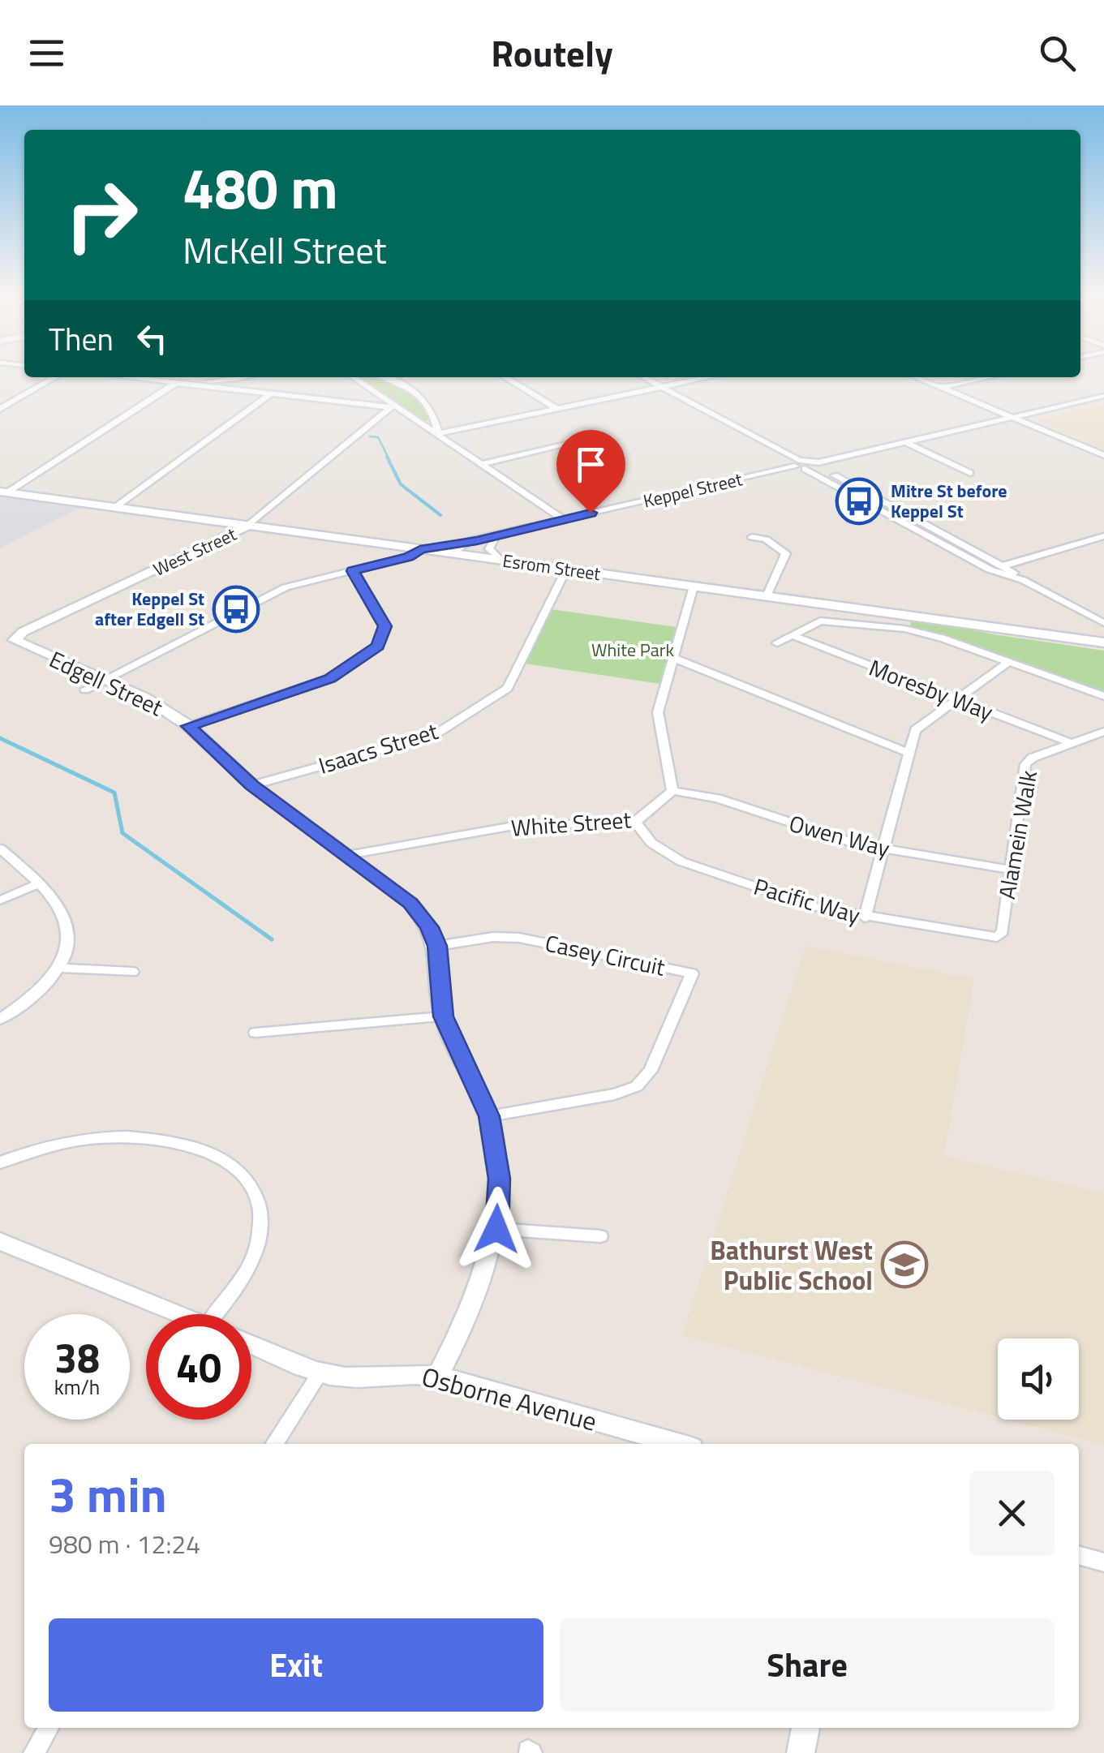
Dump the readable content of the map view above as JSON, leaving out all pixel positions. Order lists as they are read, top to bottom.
{
  "streets": {
    "street": [
      "Keppel Street",
      "West Street",
      "Esrom Street",
      "Edgell Street",
      "Moresby Way",
      "Isaacs Street",
      "White Street",
      "Alamein Walk",
      "Owen Way",
      "Pacific Way",
      "Casey Circuit",
      "Osborne Avenue"
    ]
  },
  "crossings": [
    ["Keppel Street", "Esrom Street"],
    ["West Street", "Esrom Street"],
    ["West Street", "Edgell Street"],
    ["Esrom Street", "Isaacs Street"],
    ["Edgell Street", "Isaacs Street"],
    ["Edgell Street", "White Street"],
    ["Edgell Street", "Casey Circuit"],
    ["Edgell Street", "Osborne Avenue"],
    ["Moresby Way", "Alamein Walk"],
    ["White Street", "Owen Way"],
    ["White Street", "Pacific Way"],
    ["Alamein Walk", "Owen Way"],
    ["Alamein Walk", "Pacific Way"]
  ],
  "parks": ["White Park"],
  "places": {
    "bus stop": ["Mitre St before Keppel St", "Keppel St after Edgell St"],
    "school or university": ["Bathurst West Public School"]
  },
  "page": {
    "header": "Routely",
    "turn": ["480 m", "McKell Street"],
    "then": "Then",
    "speed": "38 km/h",
    "limit": "40",
    "heading": ["3 min", "980 m · 12:24"],
    "buttons": ["Exit", "Share"]
  }
}
